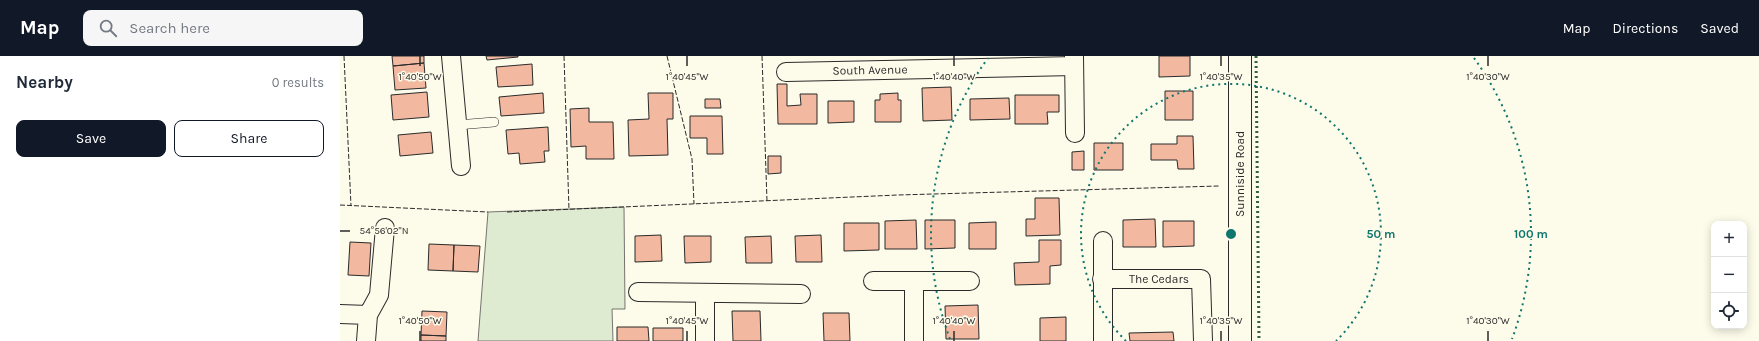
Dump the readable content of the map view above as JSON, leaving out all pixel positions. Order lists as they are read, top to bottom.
{
  "streets": {
    "main road": ["Sunniside Road"],
    "street": ["South Avenue", "The Cedars"]
  },
  "page": {
    "header": "Map",
    "search": "Search here",
    "nav": ["Map", "Directions", "Saved"],
    "heading": ["Nearby", "0 results"],
    "buttons": ["Save", "Share"],
    "map_buttons": ["+", "−"]
  },
  "coordinates": [
    "1°40'50\"W",
    "1°40'45\"W",
    "1°40'40\"W",
    "1°40'35\"W",
    "1°40'30\"W",
    "54°56'02\"N"
  ],
  "rings": ["50 m", "100 m"]
}
